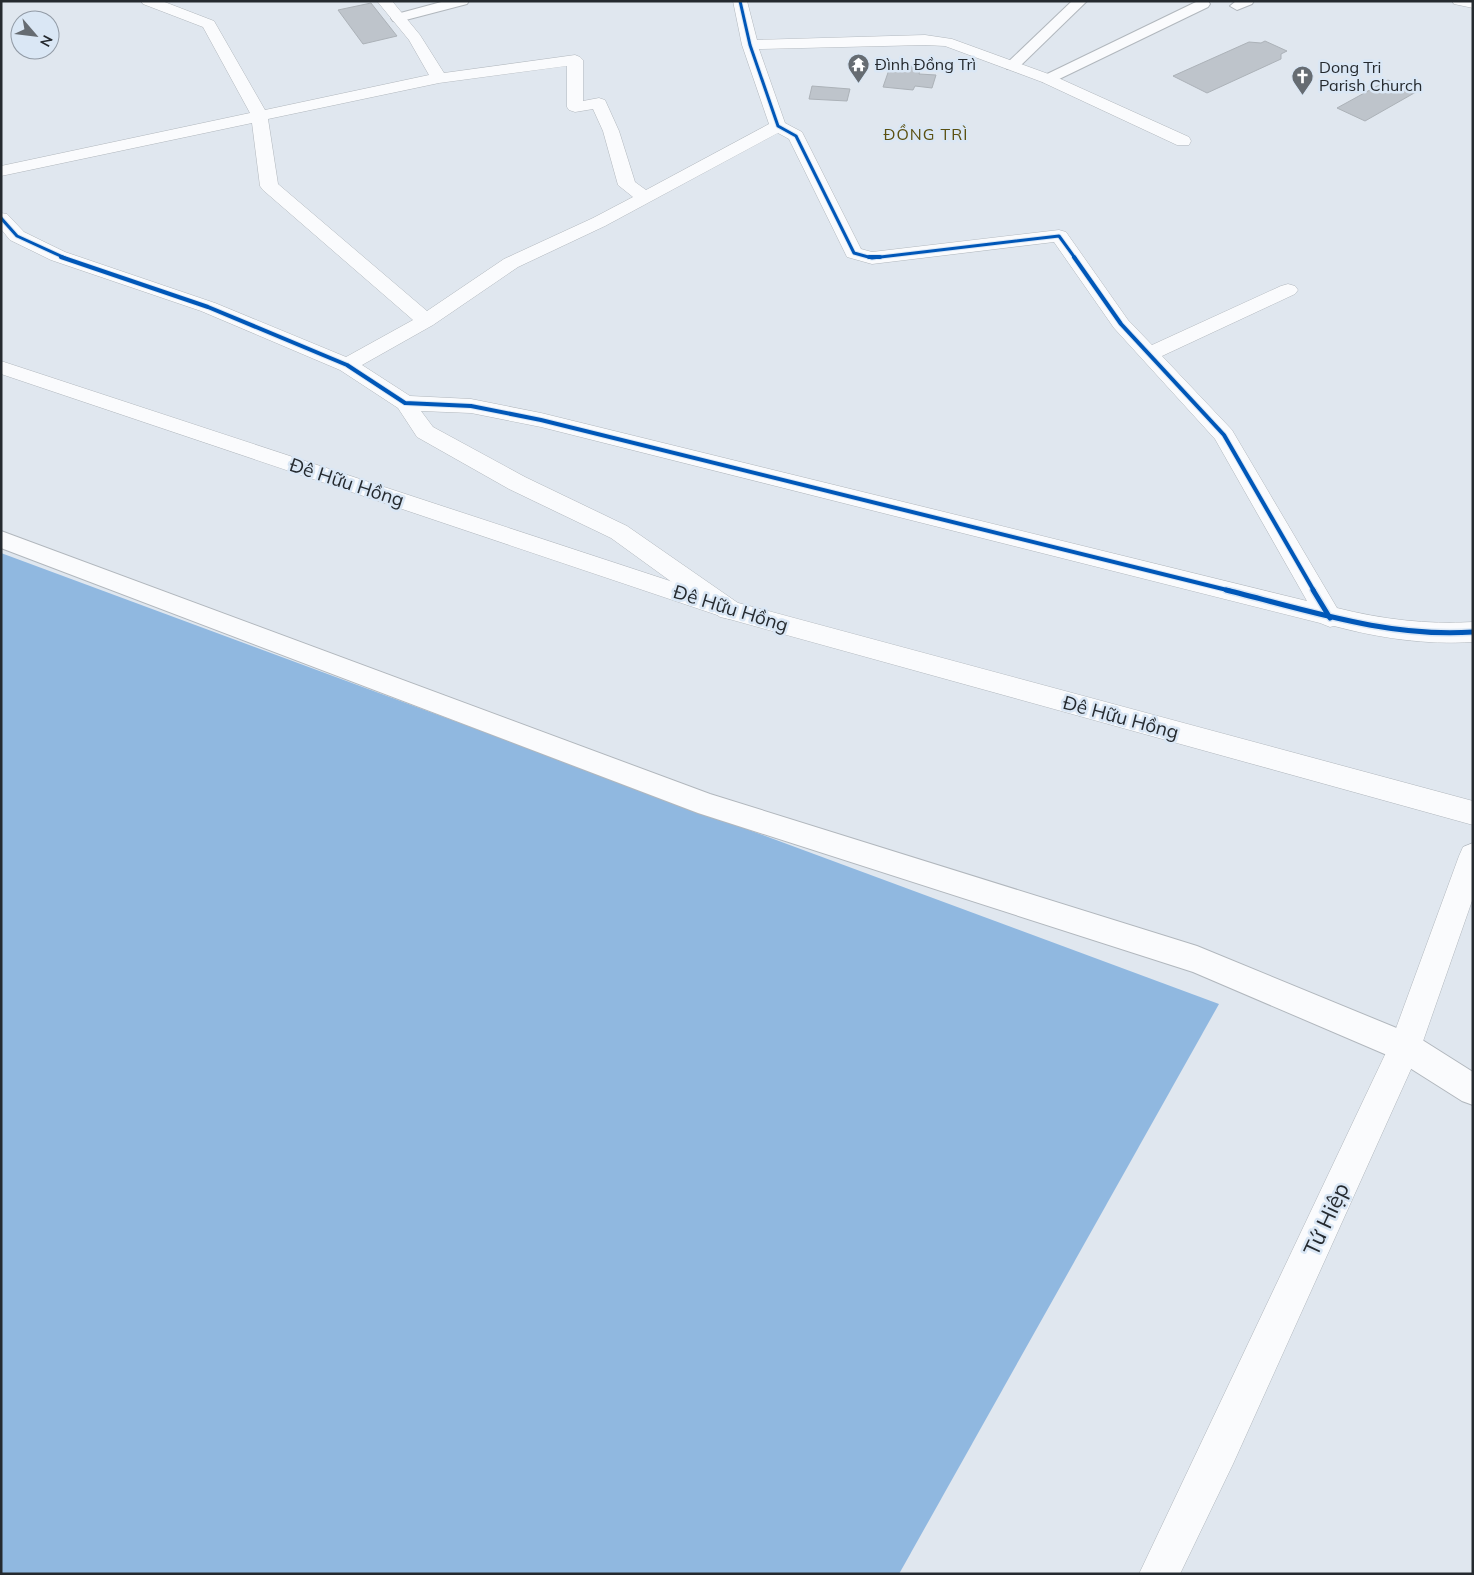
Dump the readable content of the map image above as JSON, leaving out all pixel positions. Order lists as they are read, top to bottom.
{
  "streets": {
    "street": ["Đê Hữu Hồng", "Tứ Hiệp"]
  },
  "districts": ["ĐỒNG TRÌ"],
  "places": {
    "temple": ["Đình Đồng Trì"],
    "church": ["Dong Tri Parish Church"]
  },
  "north": "bottom right"
}
